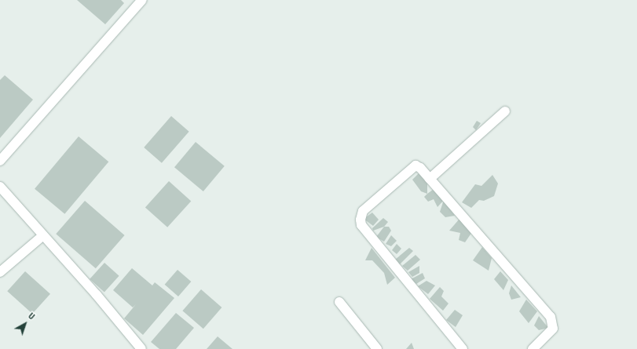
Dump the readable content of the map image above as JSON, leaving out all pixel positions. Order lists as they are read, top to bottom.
{
  "north": "top right"
}
